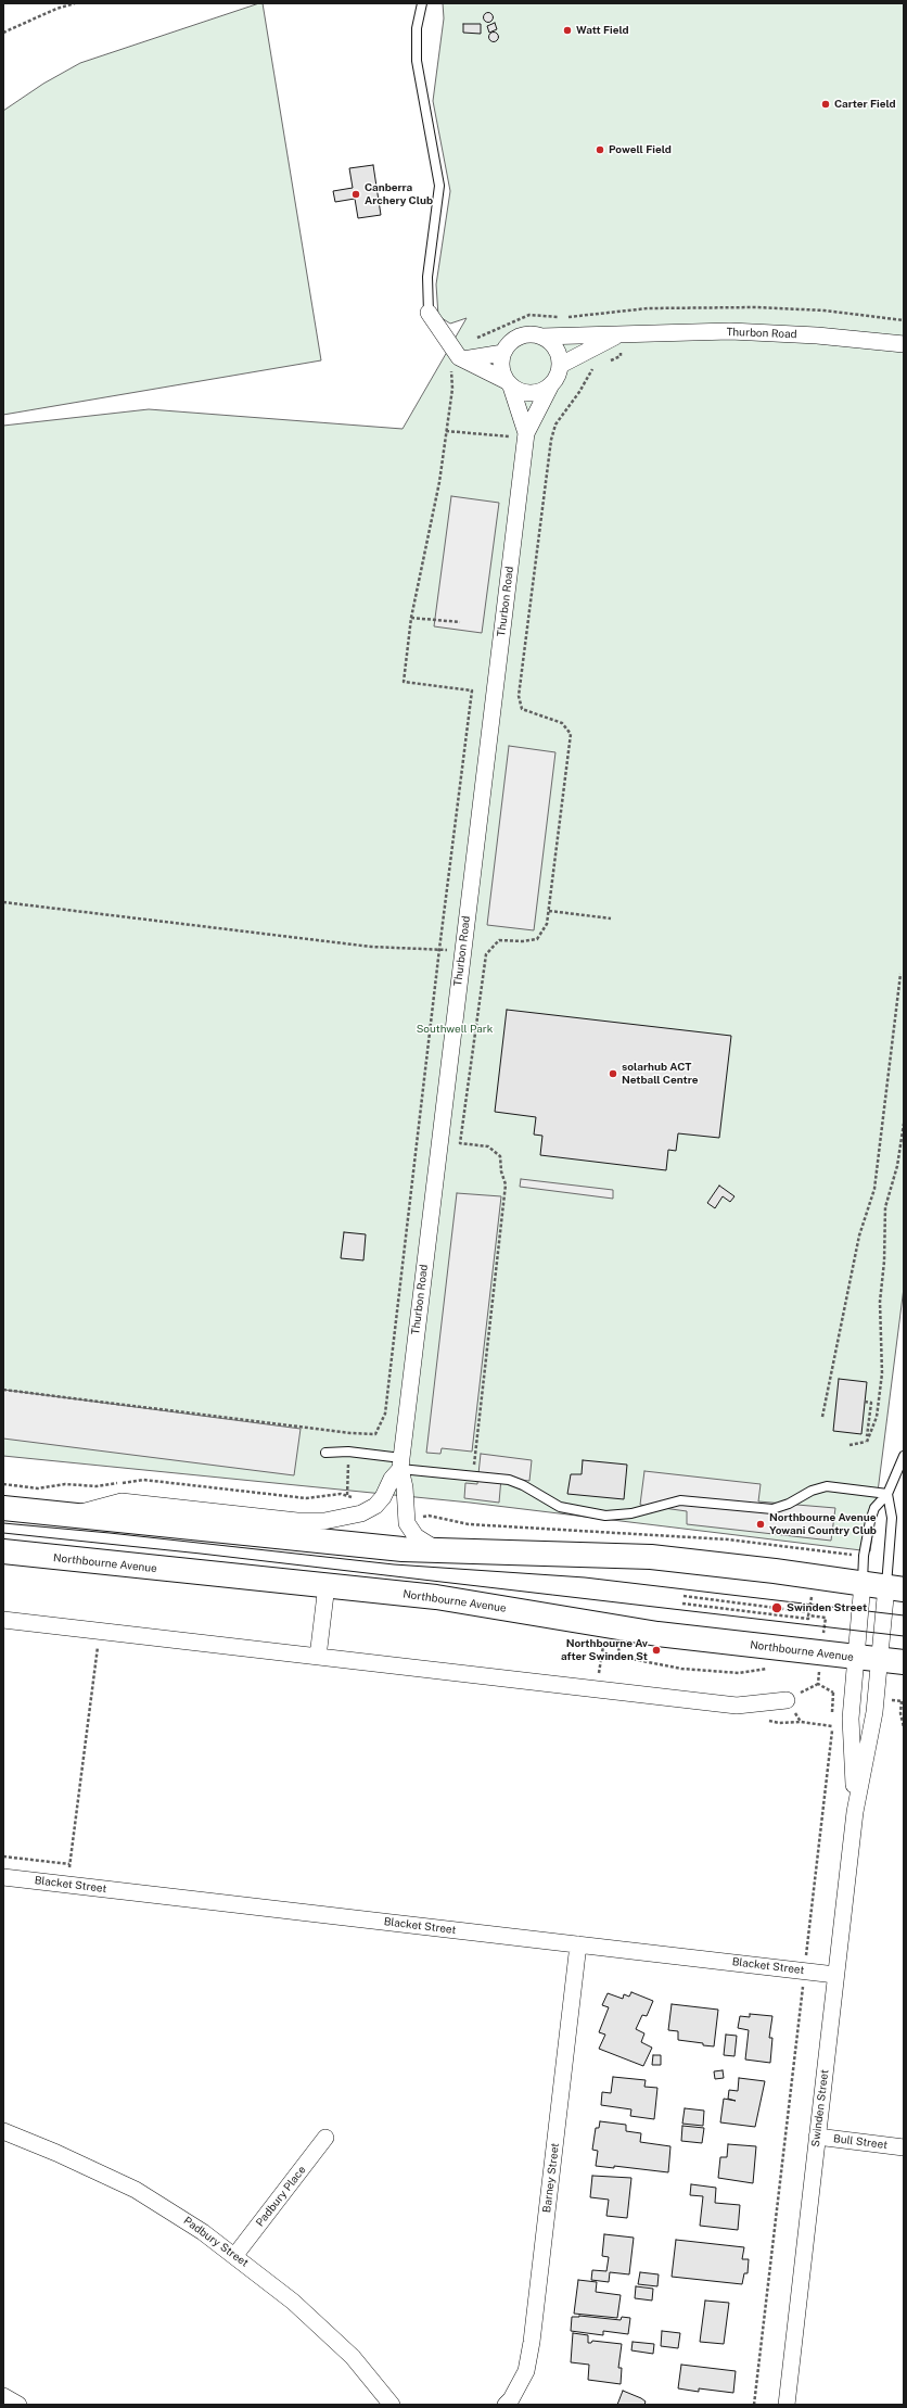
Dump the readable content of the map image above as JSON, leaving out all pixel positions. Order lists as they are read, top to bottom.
{
  "streets": {
    "highway": ["Northbourne Avenue"],
    "street": [
      "Thurbon Road",
      "Blacket Street",
      "Swinden Street",
      "Bull Street",
      "Barney Street",
      "Padbury Place",
      "Padbury Street"
    ]
  },
  "crossings": [
    ["Northbourne Avenue", "Swinden Street"],
    ["Blacket Street", "Swinden Street"],
    ["Blacket Street", "Barney Street"],
    ["Swinden Street", "Bull Street"],
    ["Padbury Place", "Padbury Street"]
  ],
  "parks": ["Southwell Park"],
  "places": [
    "Watt Field",
    "Carter Field",
    "Powell Field",
    "Canberra Archery Club",
    "solarhub ACT Netball Centre",
    "Northbourne Avenue Yowani Country Club",
    "Swinden Street",
    "Northbourne Av after Swinden St"
  ]
}
